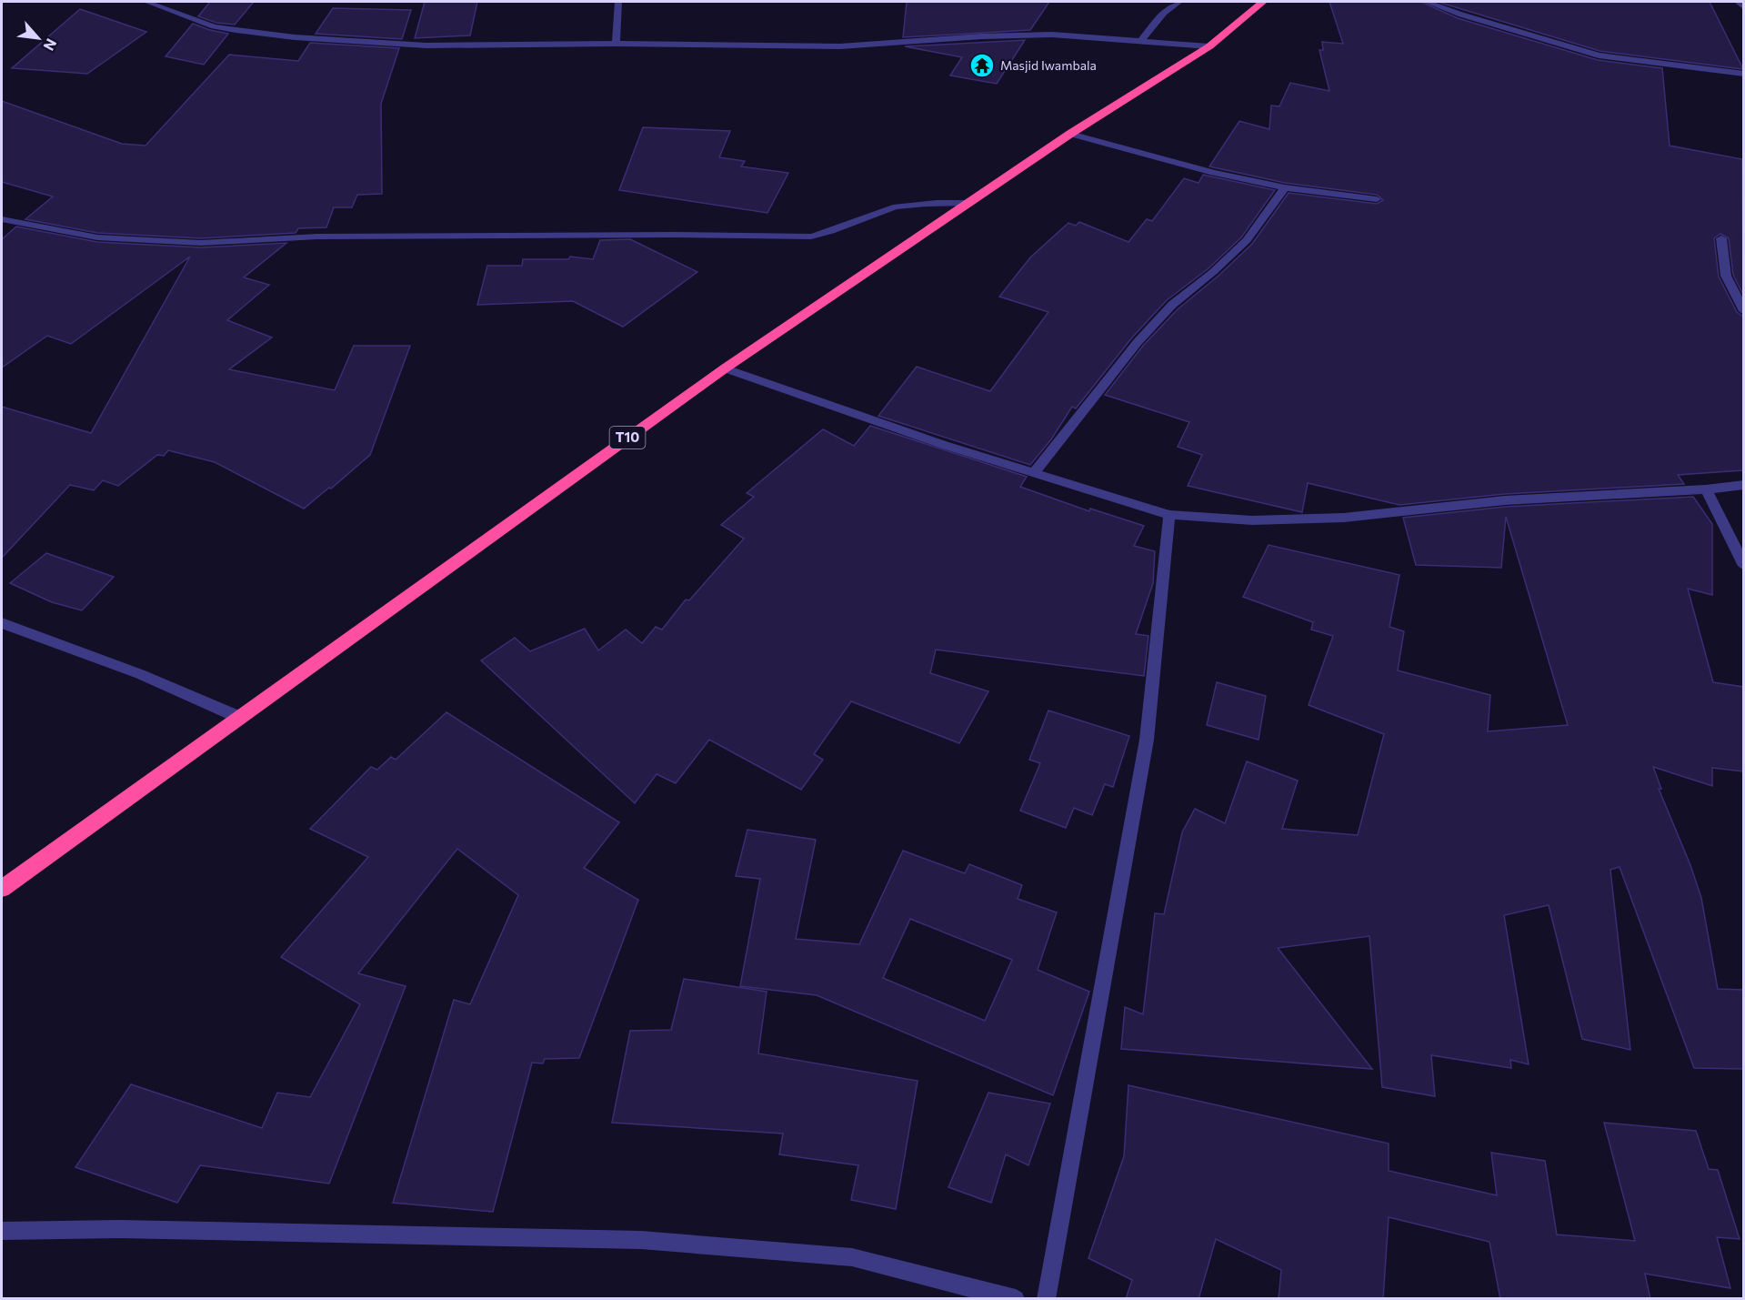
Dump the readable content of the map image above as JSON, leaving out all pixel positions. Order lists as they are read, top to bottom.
{
  "streets": {
    "highway": ["T10"]
  },
  "places": {
    "temple": ["Masjid Iwambala"]
  },
  "north": "bottom right"
}
